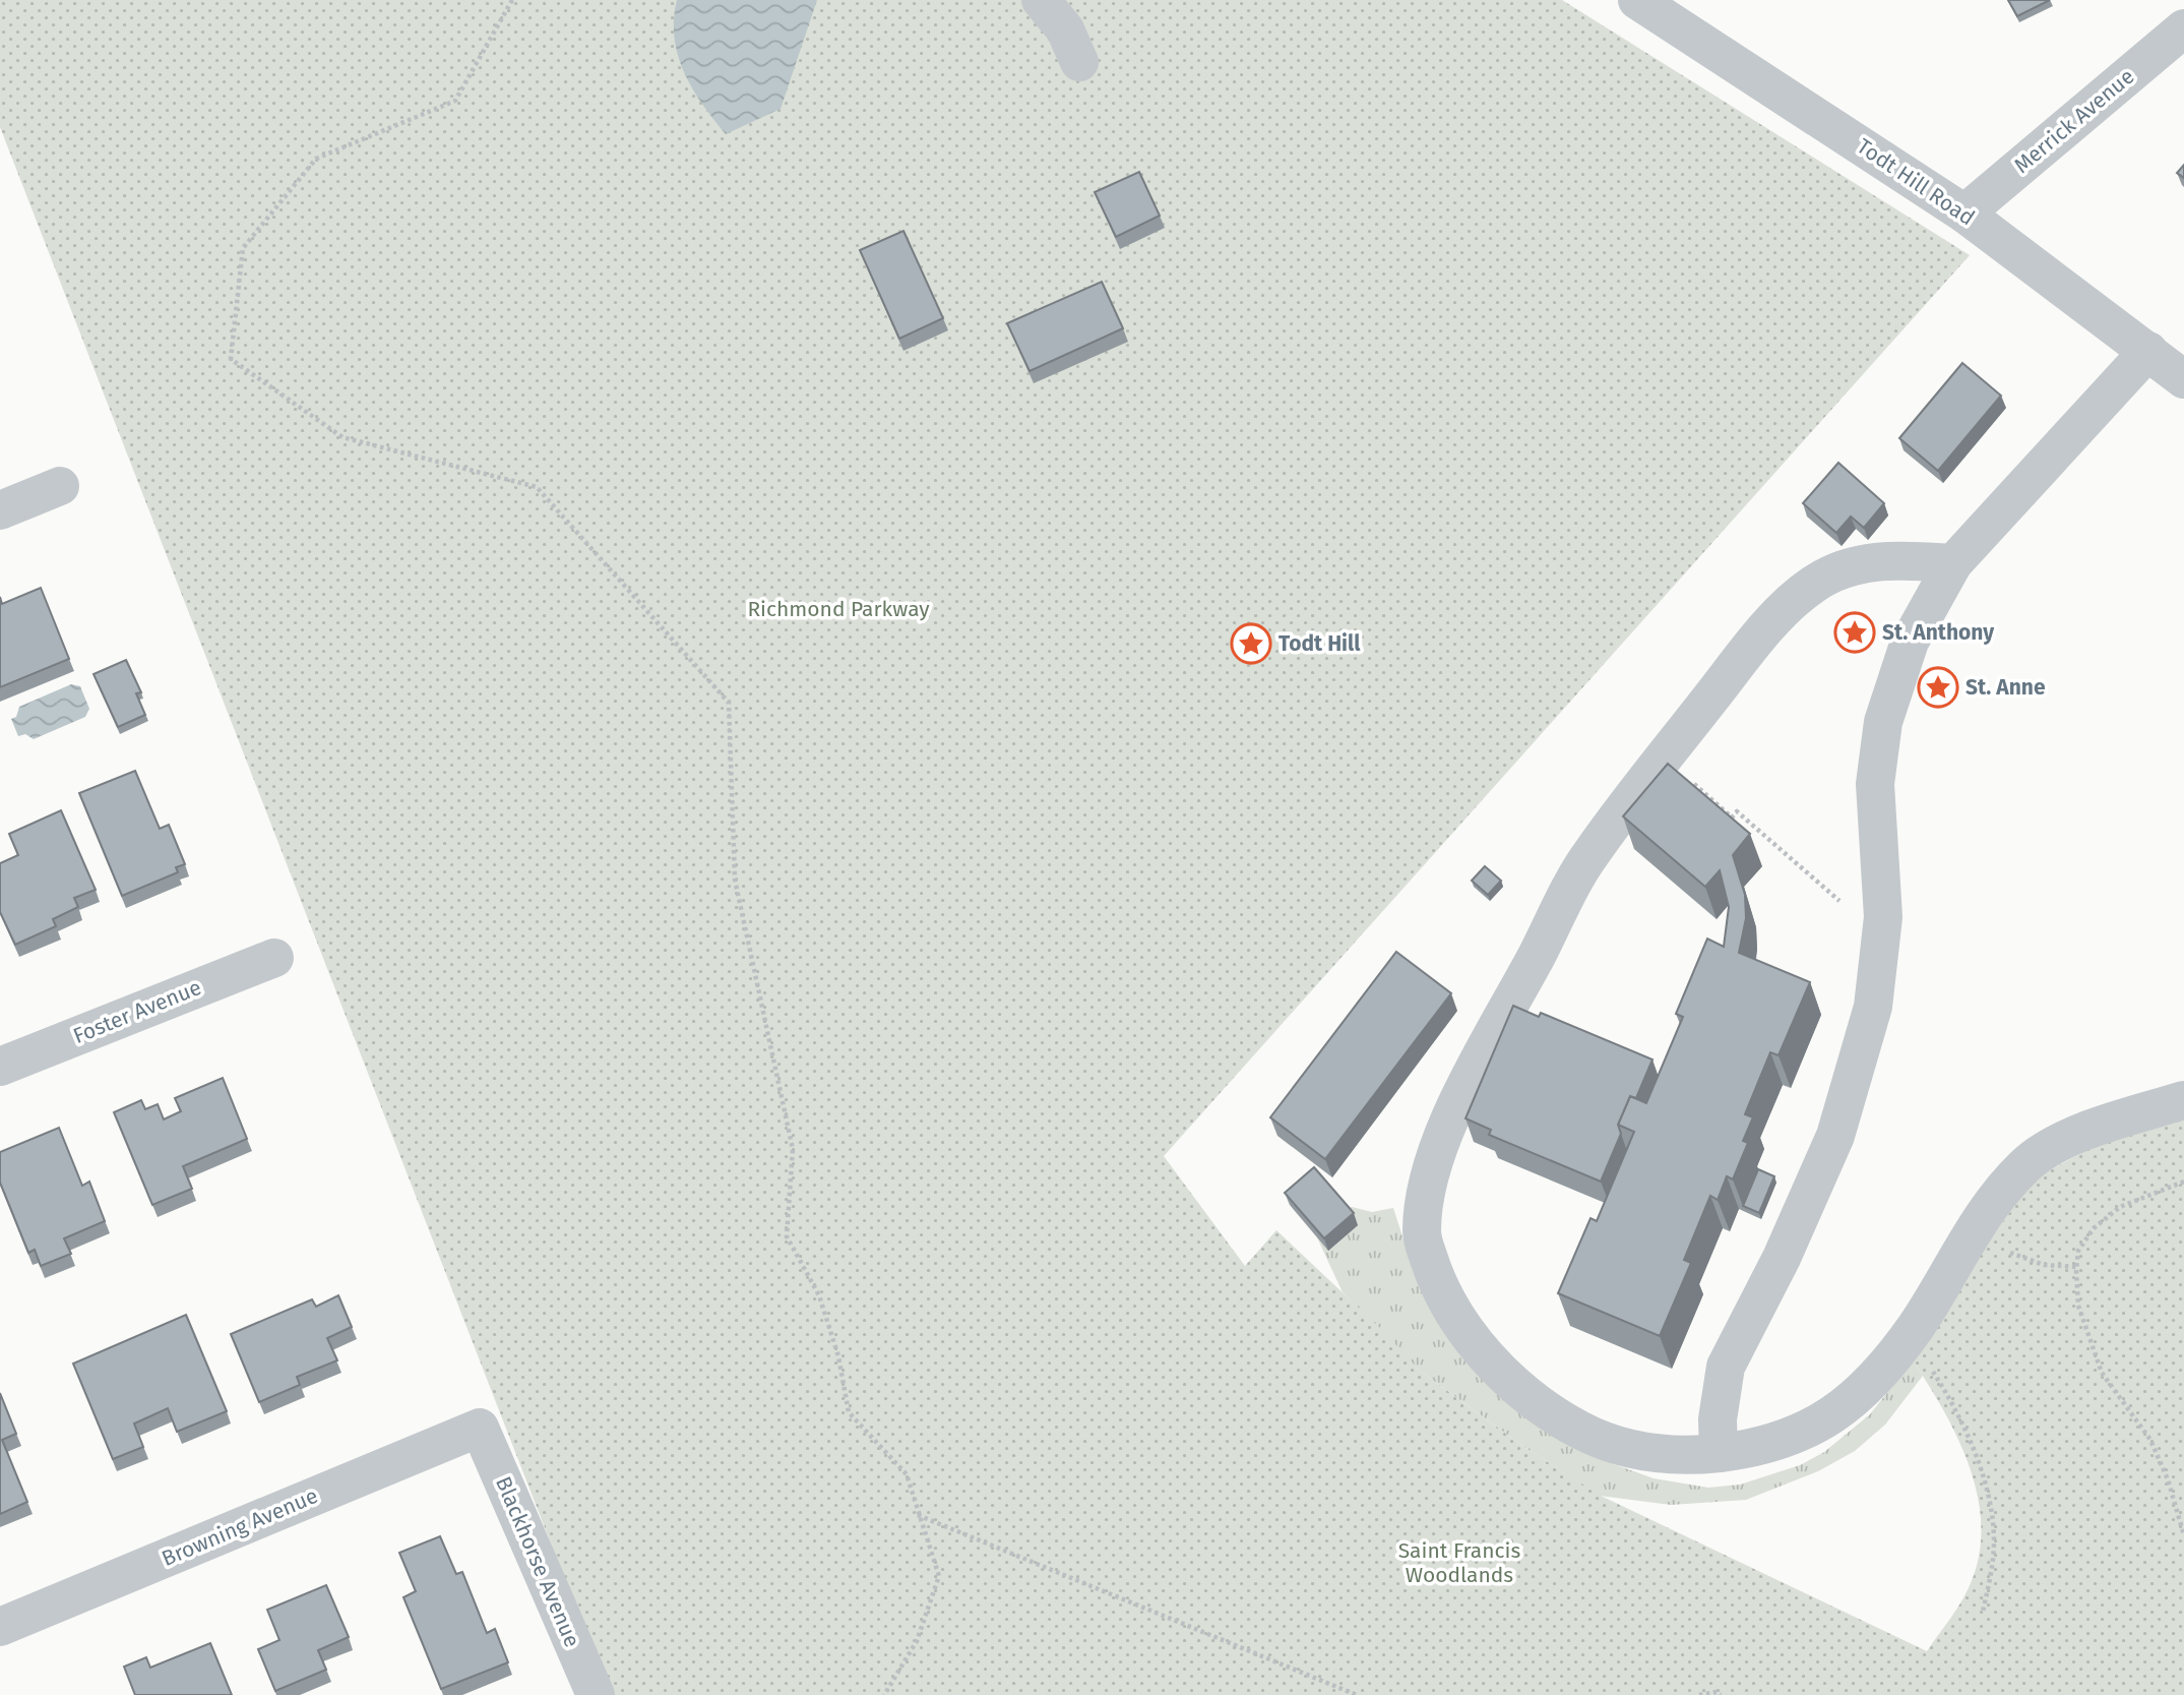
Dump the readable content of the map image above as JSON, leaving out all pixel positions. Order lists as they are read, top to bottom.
{
  "streets": {
    "street": [
      "Merrick Avenue",
      "Todt Hill Road",
      "Foster Avenue",
      "Browning Avenue",
      "Blackhorse Avenue"
    ]
  },
  "crossings": [
    ["Merrick Avenue", "Todt Hill Road"],
    ["Browning Avenue", "Blackhorse Avenue"]
  ],
  "parks": ["Richmond Parkway", "Saint Francis Woodlands"],
  "places": {
    "place": ["St. Anthony", "Todt Hill", "St. Anne"]
  }
}
